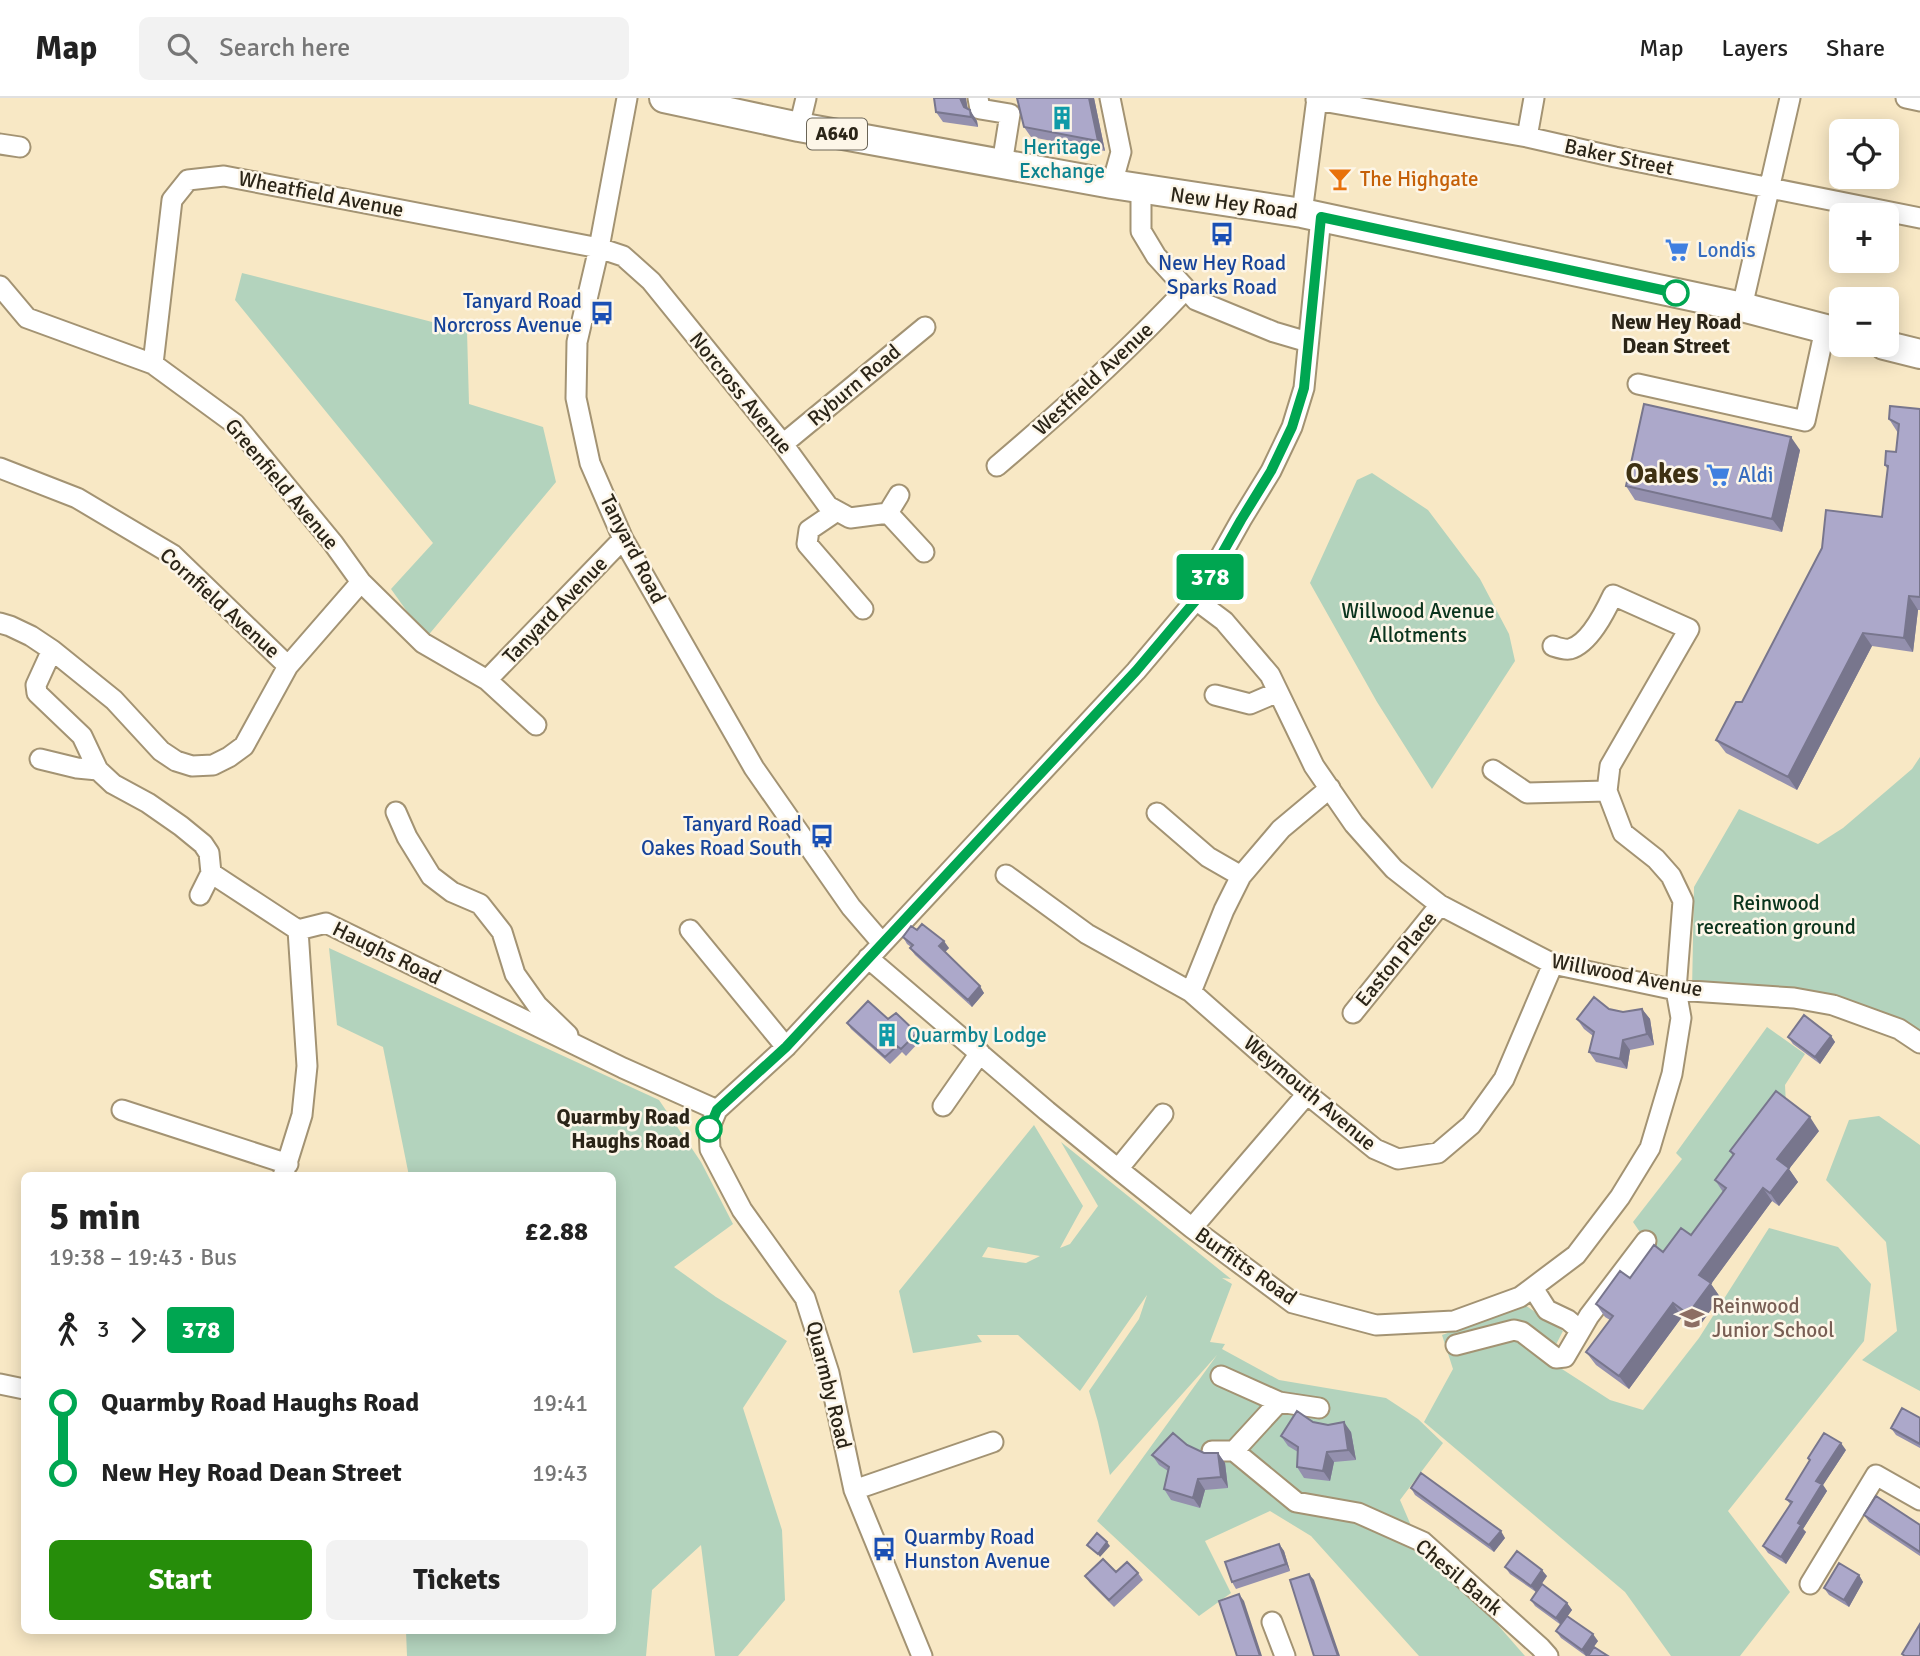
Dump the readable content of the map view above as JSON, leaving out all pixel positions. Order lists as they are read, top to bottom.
{
  "streets": {
    "highway": ["A640", "New Hey Road"],
    "street": [
      "Baker Street",
      "Wheatfield Avenue",
      "Westfield Avenue",
      "Ryburn Road",
      "Norcross Avenue",
      "Greenfield Avenue",
      "Tanyard Road",
      "Cornfield Avenue",
      "Tanyard Avenue",
      "Haughs Road",
      "Easton Place",
      "Willwood Avenue",
      "Weymouth Avenue",
      "Burfitts Road",
      "Quarmby Road",
      "Chesil Bank"
    ]
  },
  "crossings": [
    ["Wheatfield Avenue", "Norcross Avenue"],
    ["Wheatfield Avenue", "Greenfield Avenue"],
    ["Wheatfield Avenue", "Tanyard Road"],
    ["Ryburn Road", "Norcross Avenue"],
    ["Norcross Avenue", "Tanyard Road"],
    ["Greenfield Avenue", "Tanyard Avenue"],
    ["Tanyard Road", "Tanyard Avenue"],
    ["Haughs Road", "Quarmby Road"],
    ["Easton Place", "Willwood Avenue"],
    ["Willwood Avenue", "Weymouth Avenue"],
    ["Willwood Avenue", "Burfitts Road"]
  ],
  "districts": ["Oakes"],
  "parks": ["Willwood Avenue Allotments", "Reinwood recreation ground"],
  "places": {
    "building": ["Heritage Exchange", "Quarmby Lodge"],
    "bar": ["The Highgate"],
    "bus stop": [
      "New Hey Road Sparks Road",
      "Tanyard Road Norcross Avenue",
      "Tanyard Road Oakes Road South",
      "Quarmby Road Hunston Avenue"
    ],
    "supermarket": ["Londis", "Aldi"],
    "other": ["New Hey Road Dean Street", "Quarmby Road Haughs Road"],
    "school or university": ["Reinwood Junior School"]
  },
  "lines": ["bus line 378"],
  "page": {
    "header": "Map",
    "search": "Search here",
    "nav": ["Map", "Layers", "Share"],
    "on_map": "378",
    "map_buttons": ["+", "−"],
    "heading": ["5 min", "19:38 – 19:43 · Bus", "£2.88"],
    "legs": ["3", "378"],
    "list": [
      {
        "name": "Quarmby Road Haughs Road",
        "value": "19:41"
      },
      {
        "name": "New Hey Road Dean Street",
        "value": "19:43"
      }
    ],
    "buttons": ["Start", "Tickets"]
  }
}
